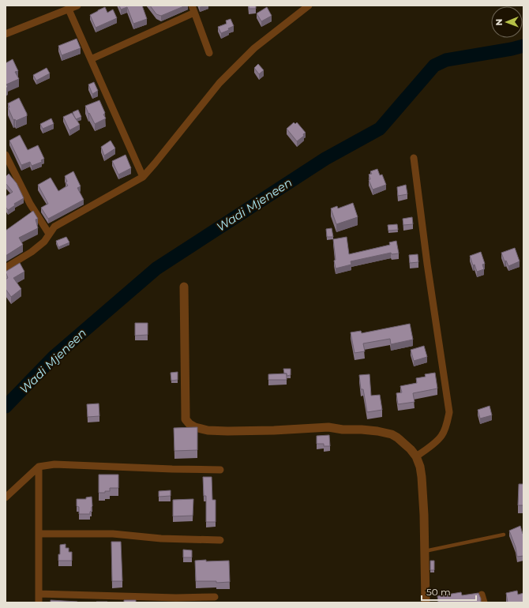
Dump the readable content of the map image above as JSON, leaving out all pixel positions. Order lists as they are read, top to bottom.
{
  "water": ["Wadi Mjeneen"],
  "scale_bar": "50 m",
  "north": "left"
}
